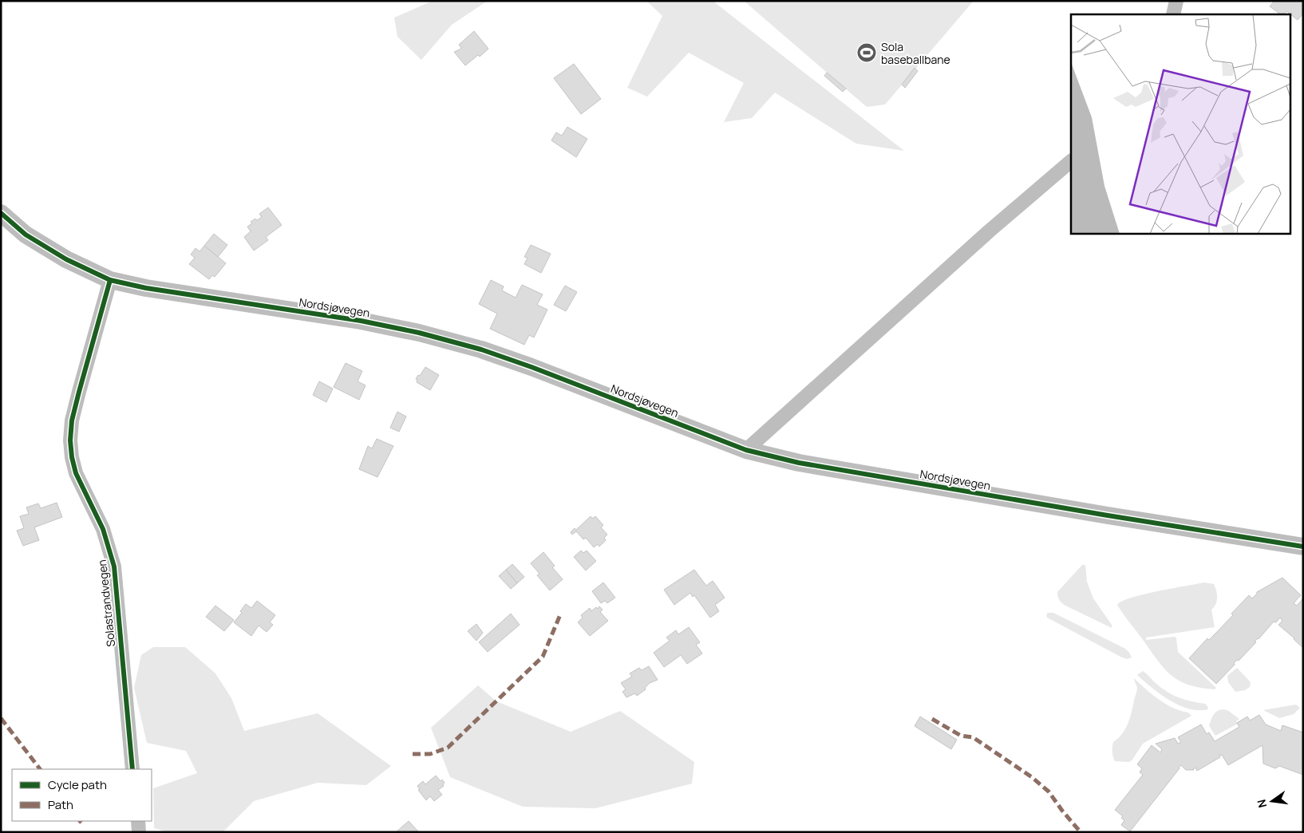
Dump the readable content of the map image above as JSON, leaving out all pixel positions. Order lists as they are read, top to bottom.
{
  "streets": {
    "street": ["Nordsjøvegen", "Solastrandvegen"]
  },
  "crossings": [
    ["Nordsjøvegen", "Solastrandvegen"]
  ],
  "places": {
    "sports": ["Sola baseballbane"]
  },
  "legend": ["Cycle path", "Path"],
  "north": "left"
}
